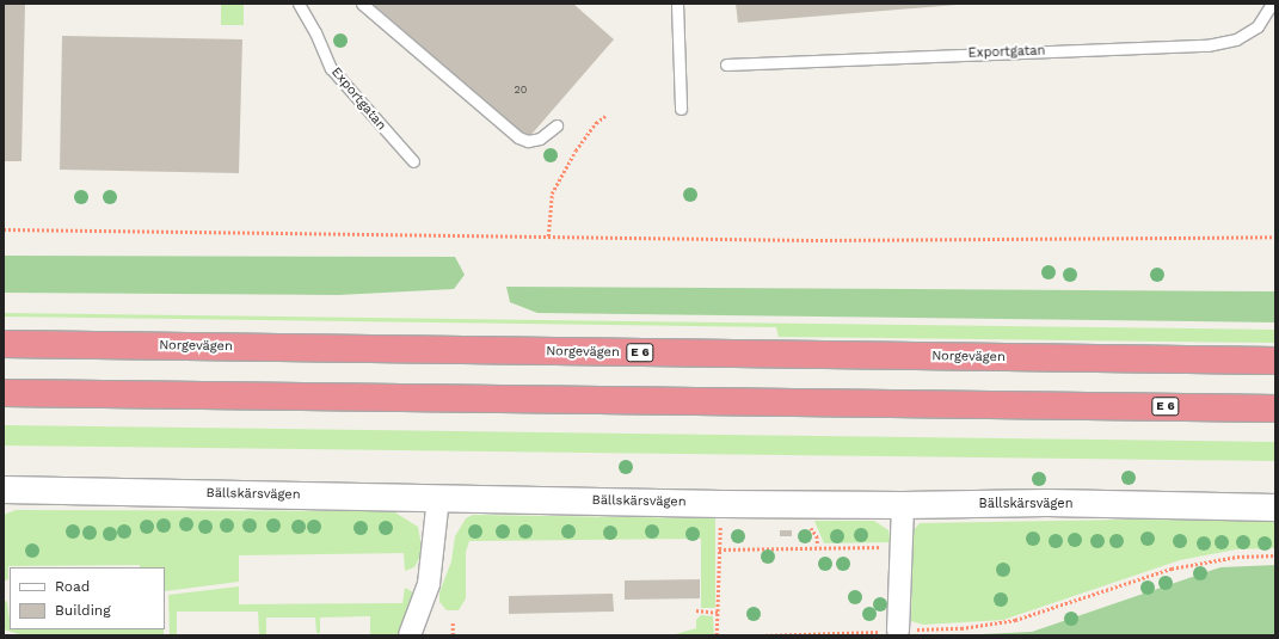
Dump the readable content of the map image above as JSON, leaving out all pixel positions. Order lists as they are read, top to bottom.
{
  "streets": {
    "highway": ["Norgevägen", "E 6"],
    "street": ["Bällskärsvägen"],
    "lane": ["Exportgatan"]
  },
  "house_numbers": ["20"],
  "legend": ["Road", "Building"]
}
